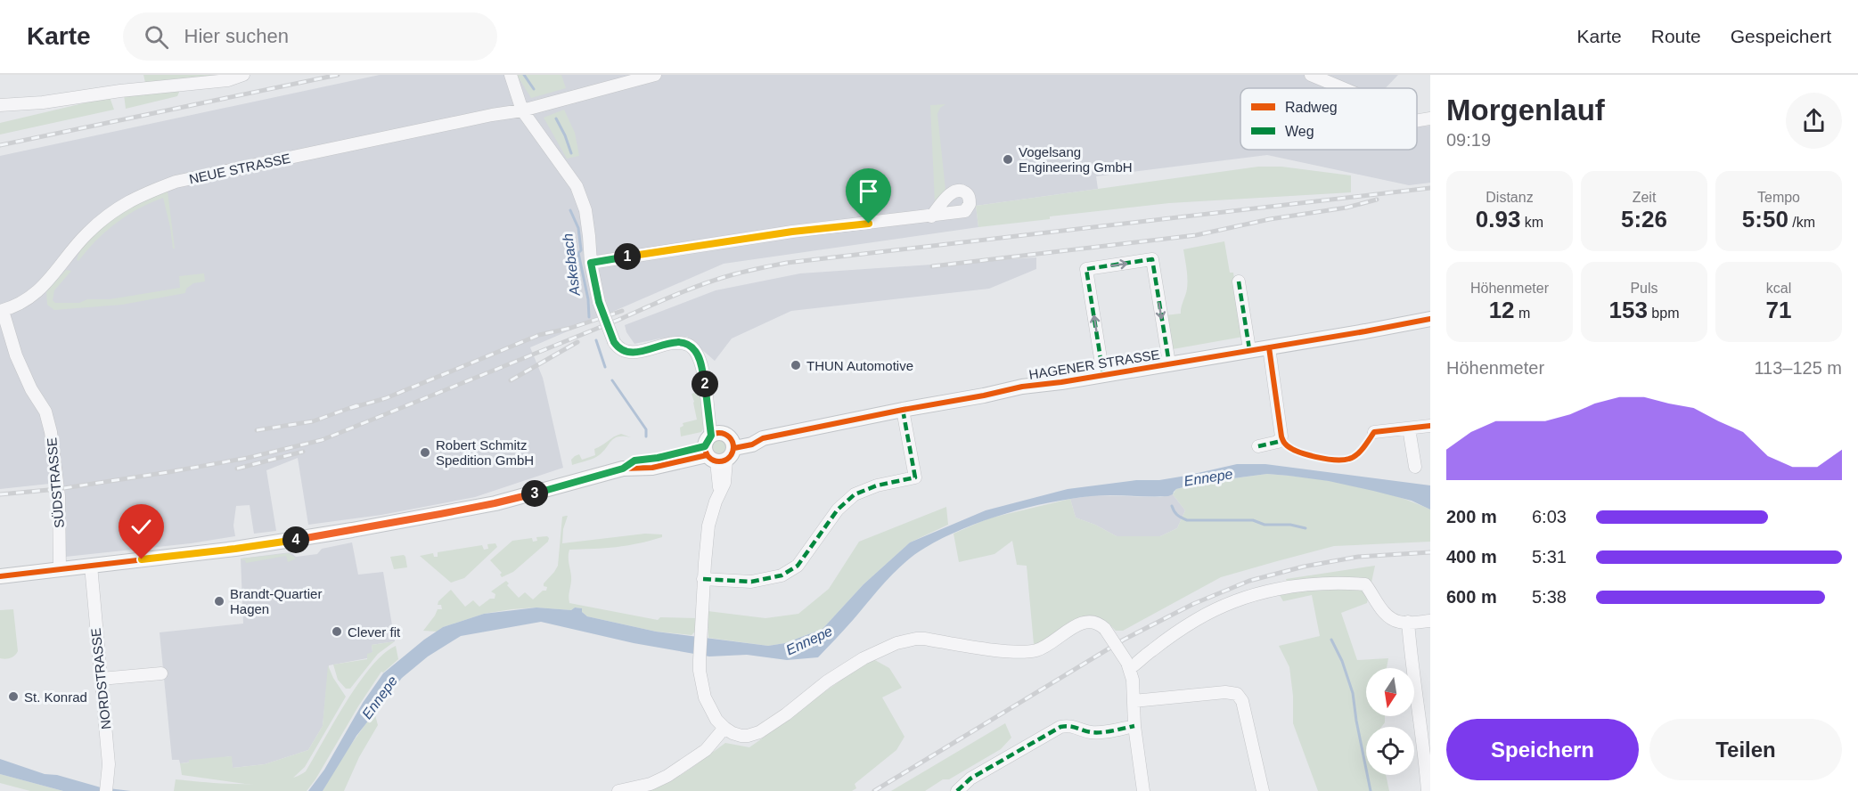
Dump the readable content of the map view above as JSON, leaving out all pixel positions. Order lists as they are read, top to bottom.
{
  "streets": {
    "main road": ["HAGENER STRASSE"],
    "street": ["NEUE STRASSE", "SÜDSTRASSE", "NORDSTRASSE"]
  },
  "crossings": [
    ["NEUE STRASSE", "SÜDSTRASSE"],
    ["HAGENER STRASSE", "SÜDSTRASSE"],
    ["HAGENER STRASSE", "NORDSTRASSE"]
  ],
  "water": ["Askebach", "Ennepe"],
  "places": [
    "Vogelsang Engineering GmbH",
    "THUN Automotive",
    "Robert Schmitz Spedition GmbH",
    "Brandt-Quartier Hagen",
    "Clever fit",
    "St. Konrad"
  ],
  "legend": ["Radweg", "Weg"],
  "north": "bottom",
  "page": {
    "header": "Karte",
    "search": "Hier suchen",
    "nav": ["Karte", "Route", "Gespeichert"],
    "heading": ["Morgenlauf", "09:19"],
    "stats": [
      ["Distanz", "0.93 km"],
      ["Zeit", "5:26"],
      ["Tempo", "5:50 /km"],
      ["Höhenmeter", "12 m"],
      ["Puls", "153 bpm"],
      ["kcal", "71"]
    ],
    "pins": [
      "1",
      "2",
      "3",
      "4"
    ],
    "chart": ["Höhenmeter", "113–125 m"],
    "list": [
      {
        "name": "200 m",
        "note": "6:03"
      },
      {
        "name": "400 m",
        "note": "5:31"
      },
      {
        "name": "600 m",
        "note": "5:38"
      }
    ],
    "buttons": ["Speichern", "Teilen"]
  }
}
